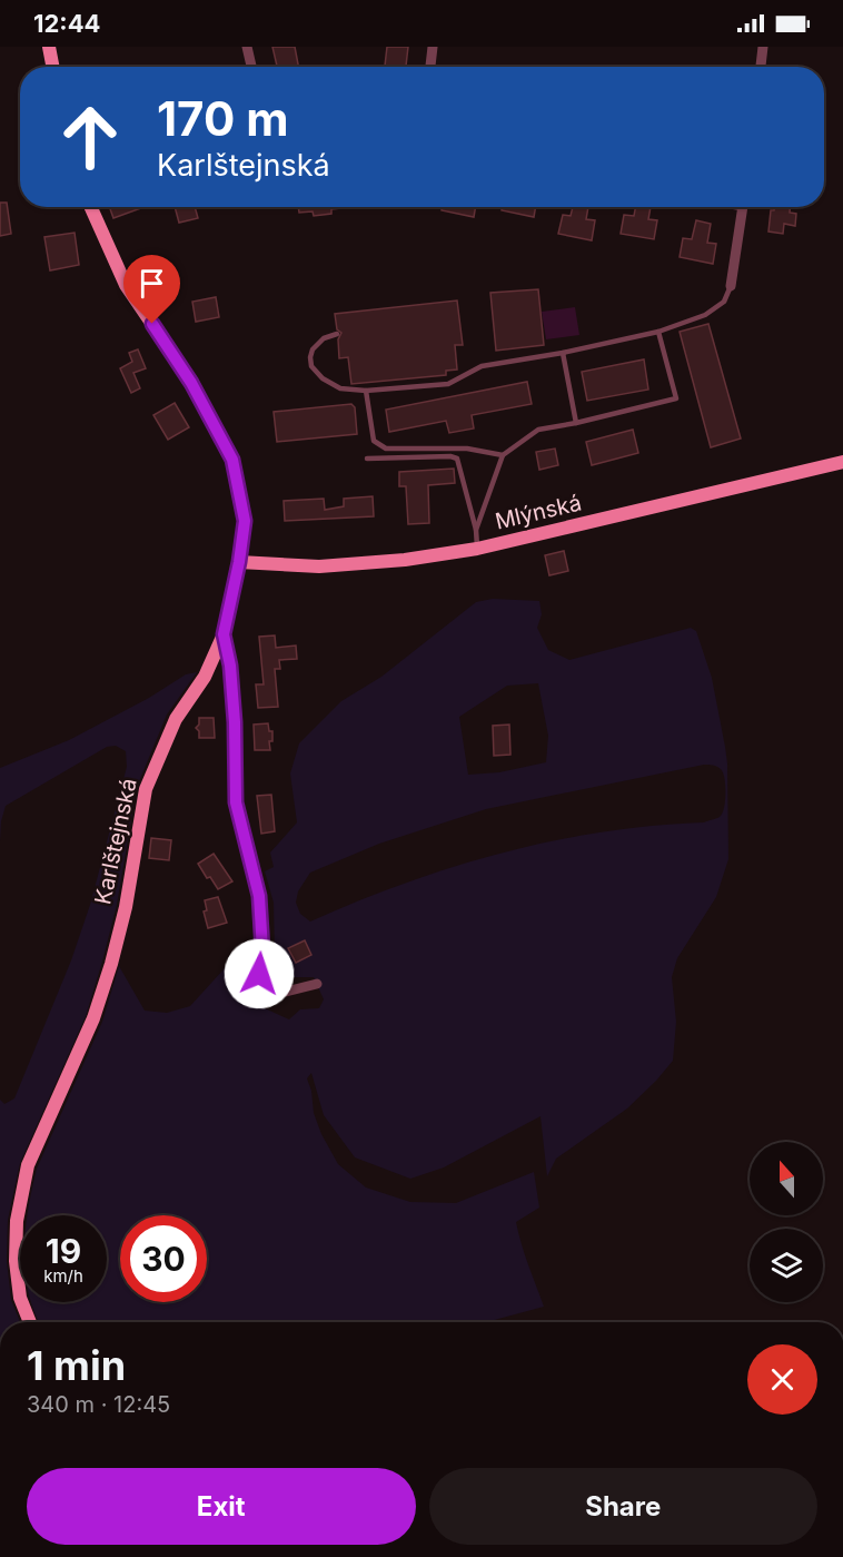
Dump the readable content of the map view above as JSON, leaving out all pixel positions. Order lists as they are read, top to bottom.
{
  "streets": {
    "main road": ["Mlýnská", "Karlštejnská"]
  },
  "crossings": [
    ["Mlýnská", "Karlštejnská"]
  ],
  "north": "top",
  "page": {
    "status": "12:44",
    "turn": ["170 m", "Karlštejnská"],
    "speed": "19 km/h",
    "limit": "30",
    "heading": ["1 min", "340 m · 12:45"],
    "buttons": ["Exit", "Share"]
  }
}
